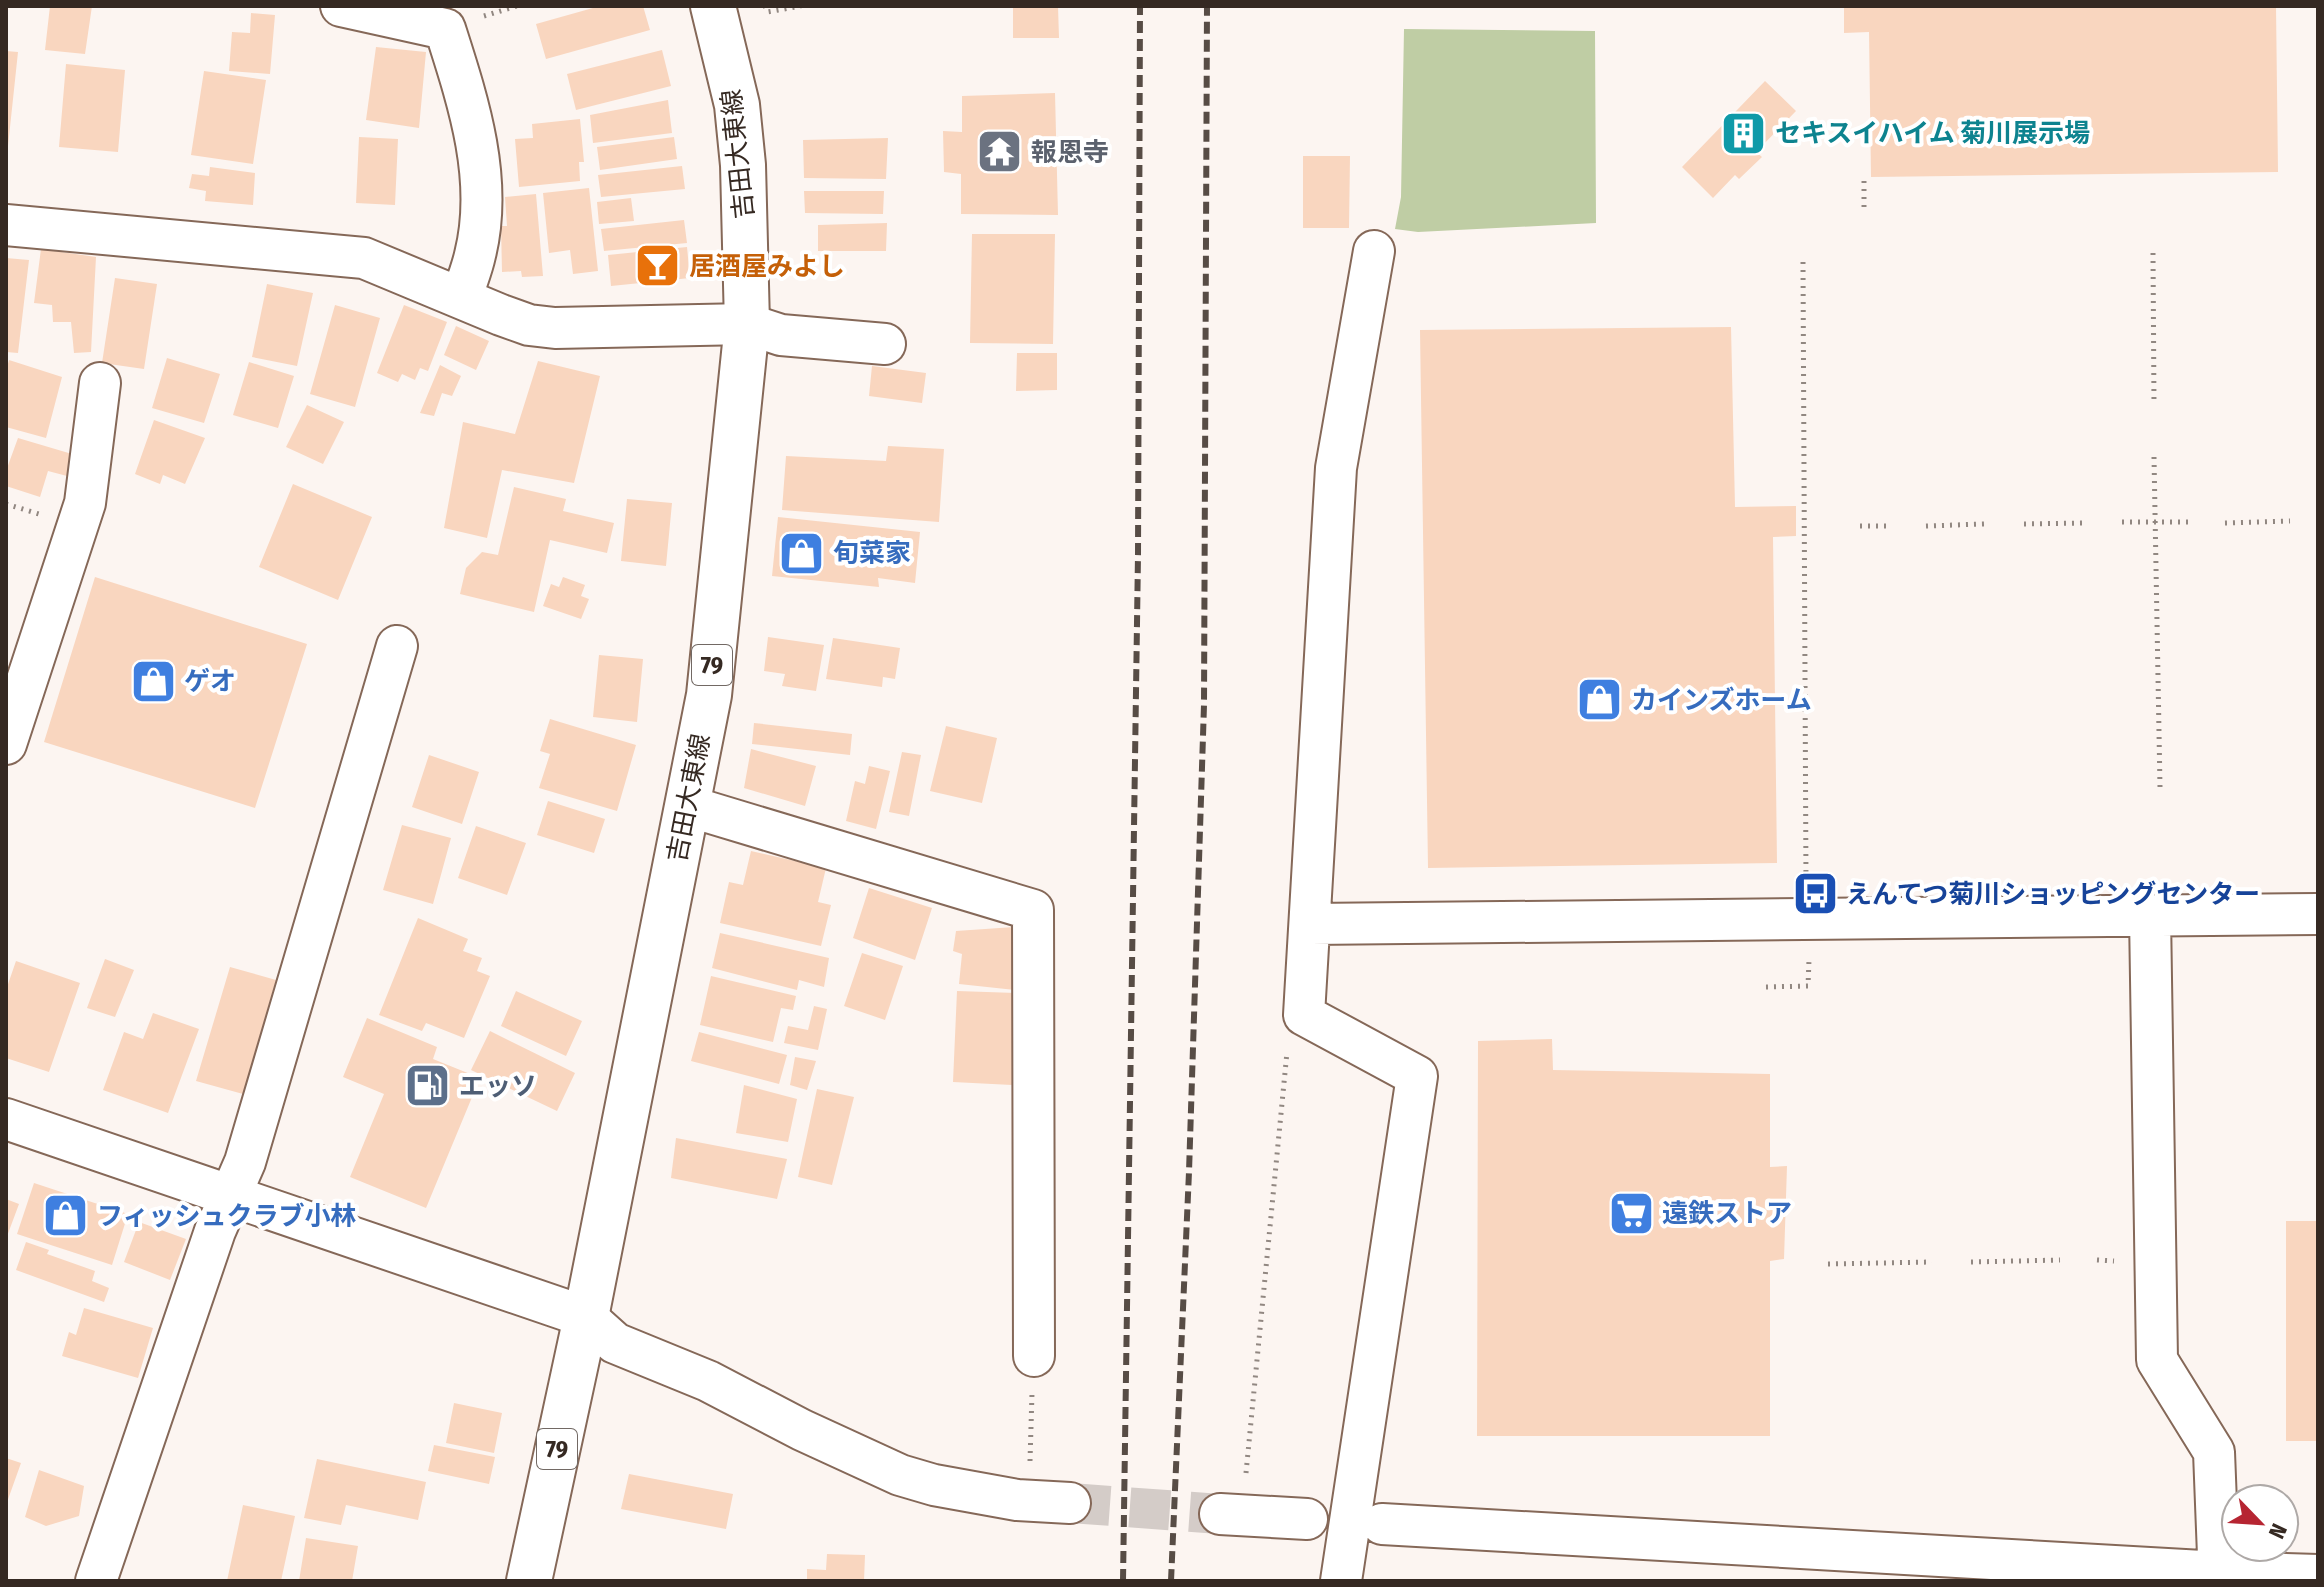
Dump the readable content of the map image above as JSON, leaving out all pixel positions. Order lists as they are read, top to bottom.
{
  "streets": {
    "main road": ["吉田大東線", "79"]
  },
  "places": {
    "building": ["セキスイハイム 菊川展示場"],
    "temple": ["報恩寺"],
    "bar": ["居酒屋みよし"],
    "shop": [
      "旬菜家",
      "ゲオ",
      "カインズホーム",
      "フィッシュクラブ小林"
    ],
    "bus stop": ["えんてつ菊川ショッピングセンター"],
    "fuel station": ["エッソ"],
    "supermarket": ["遠鉄ストア"]
  },
  "north": "bottom right"
}
